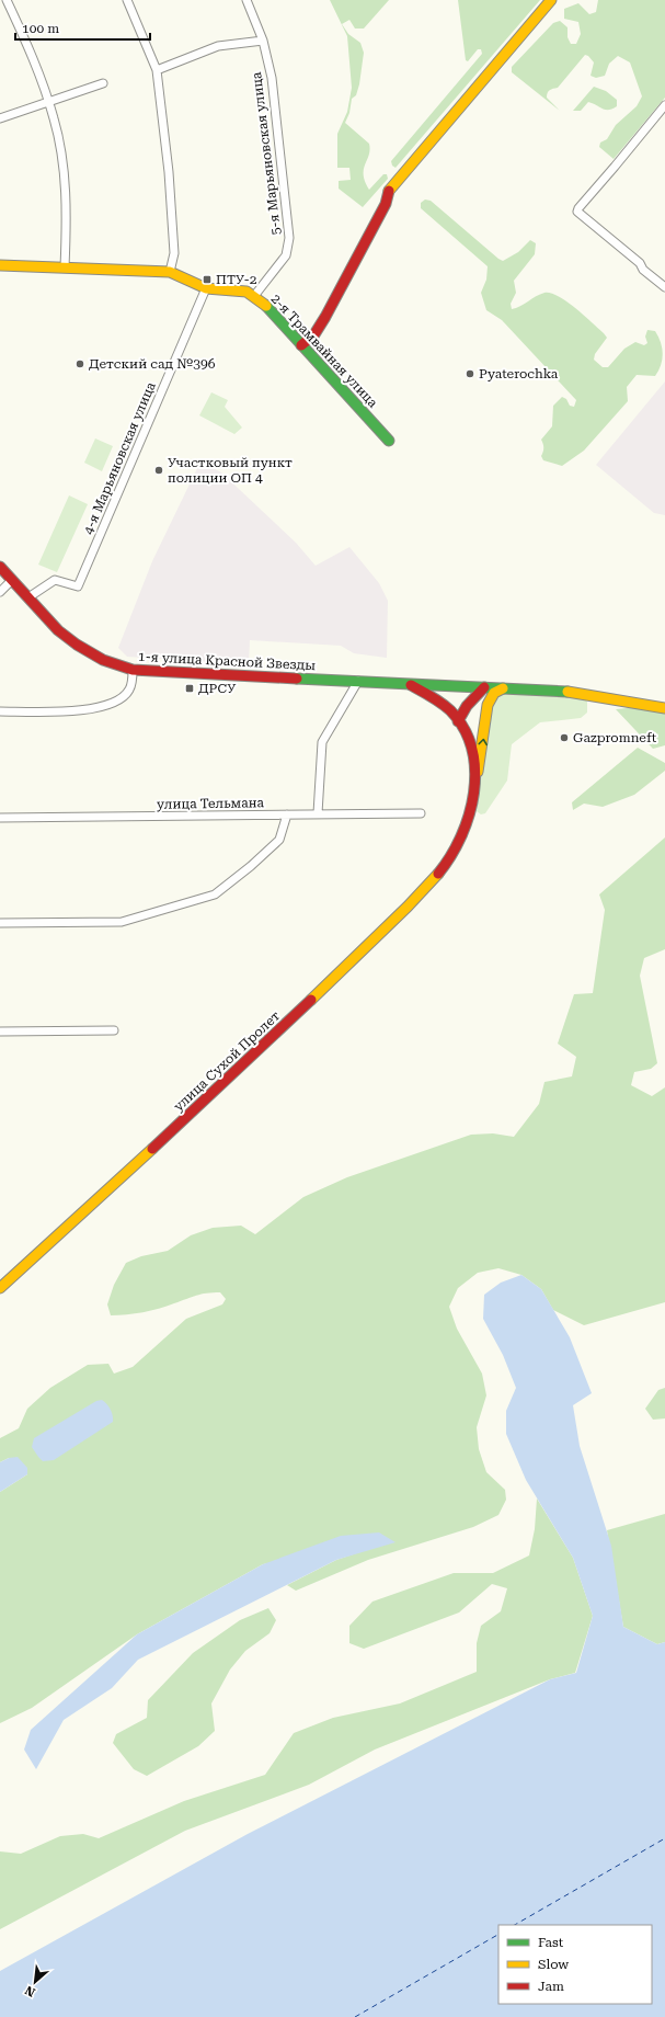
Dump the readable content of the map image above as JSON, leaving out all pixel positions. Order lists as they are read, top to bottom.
{
  "streets": {
    "street": [
      "5-я Марьяновская улица",
      "2-я Трамвайная улица",
      "4-я Марьяновская улица",
      "1-я улица Красной Звезды",
      "улица Тельмана",
      "улица Сухой Пролет"
    ]
  },
  "crossings": [
    ["5-я Марьяновская улица", "2-я Трамвайная улица"],
    ["2-я Трамвайная улица", "4-я Марьяновская улица"],
    ["4-я Марьяновская улица", "1-я улица Красной Звезды"]
  ],
  "places": {
    "transit": ["ПТУ-2", "ДРСУ"],
    "other": [
      "Детский сад №396",
      "Pyaterochka",
      "Участковый пункт полиции ОП 4",
      "Gazpromneft"
    ]
  },
  "legend": ["Fast", "Slow", "Jam"],
  "scale_bar": "100 m",
  "north": "bottom left"
}
